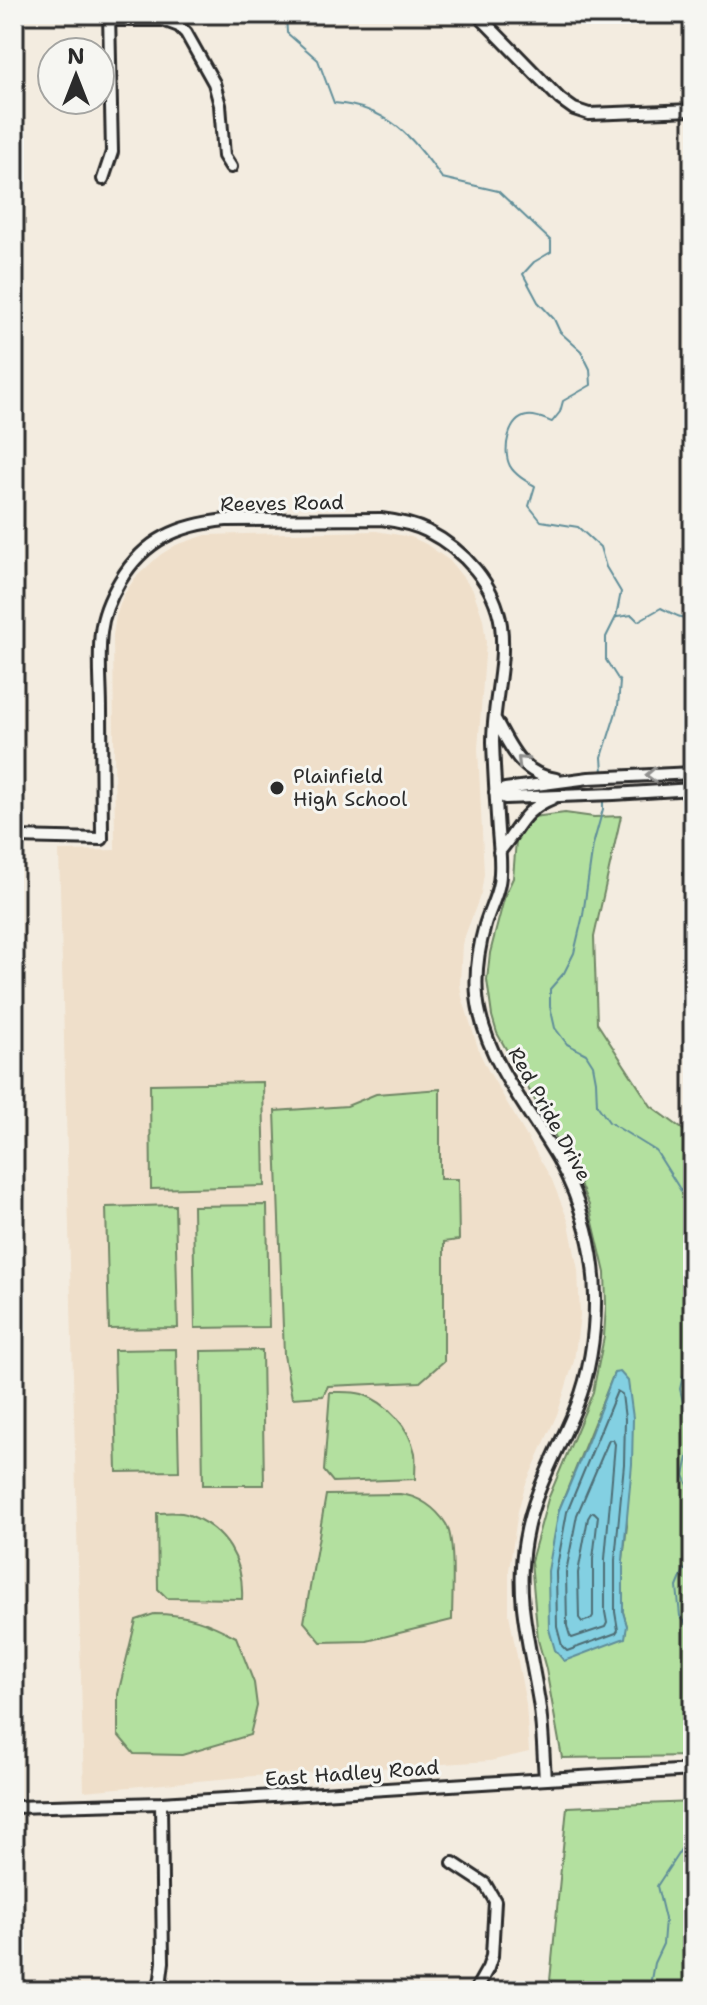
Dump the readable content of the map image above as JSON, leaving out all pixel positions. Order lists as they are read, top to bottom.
{
  "streets": {
    "street": ["Reeves Road", "Red Pride Drive", "East Hadley Road"]
  },
  "crossings": [
    ["Reeves Road", "Red Pride Drive"],
    ["Red Pride Drive", "East Hadley Road"]
  ],
  "places": ["Plainfield High School"],
  "north": "top"
}
